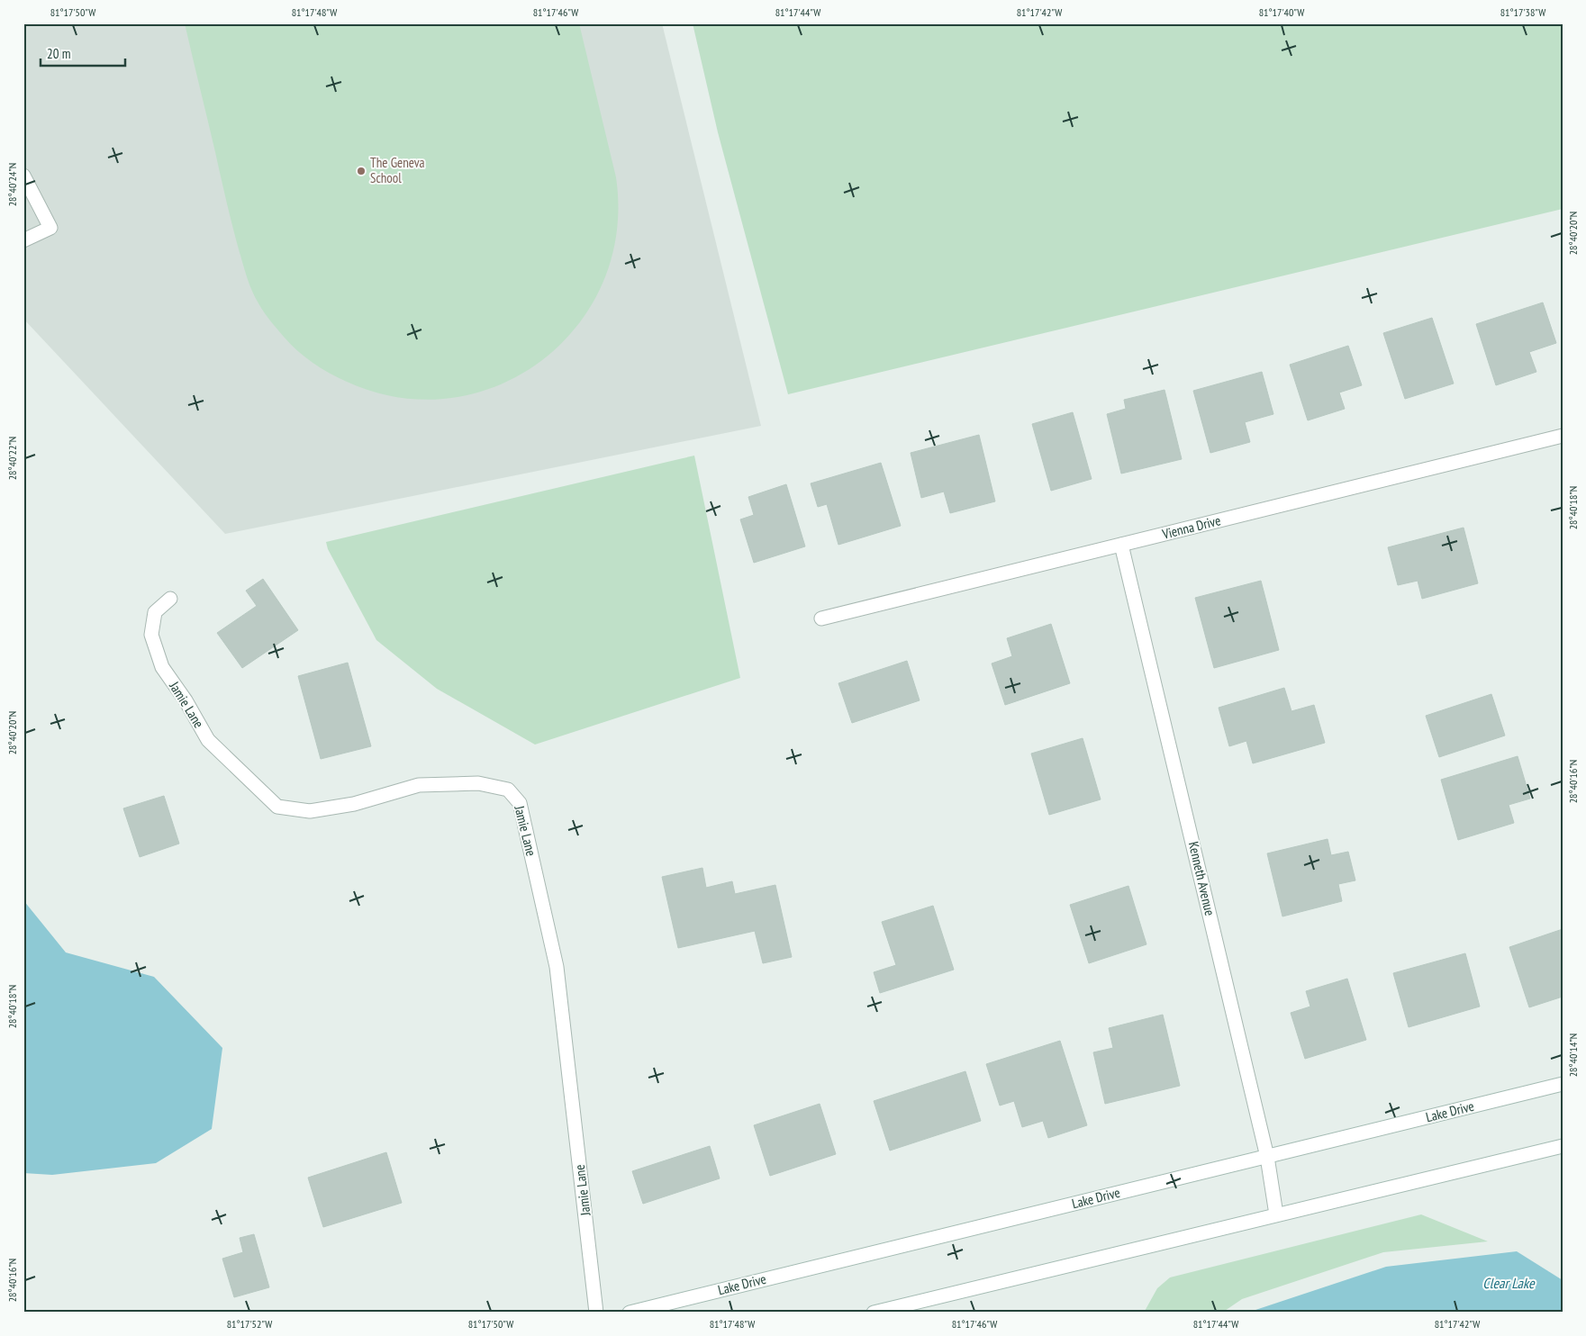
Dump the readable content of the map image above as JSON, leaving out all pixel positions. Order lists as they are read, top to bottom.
{
  "streets": {
    "street": [
      "Vienna Drive",
      "Jamie Lane",
      "Kenneth Avenue",
      "Lake Drive"
    ]
  },
  "crossings": [
    ["Vienna Drive", "Kenneth Avenue"],
    ["Kenneth Avenue", "Lake Drive"]
  ],
  "water": ["Clear Lake"],
  "places": ["The Geneva School"],
  "scale_bar": "20 m",
  "coordinates": [
    "81°17'50\"W",
    "81°17'48\"W",
    "81°17'46\"W",
    "81°17'44\"W",
    "81°17'42\"W",
    "81°17'40\"W",
    "81°17'38\"W",
    "28°40'24\"N",
    "28°40'20\"N",
    "28°40'22\"N",
    "28°40'18\"N",
    "28°40'16\"N",
    "28°40'14\"N",
    "81°17'52\"W"
  ]
}
